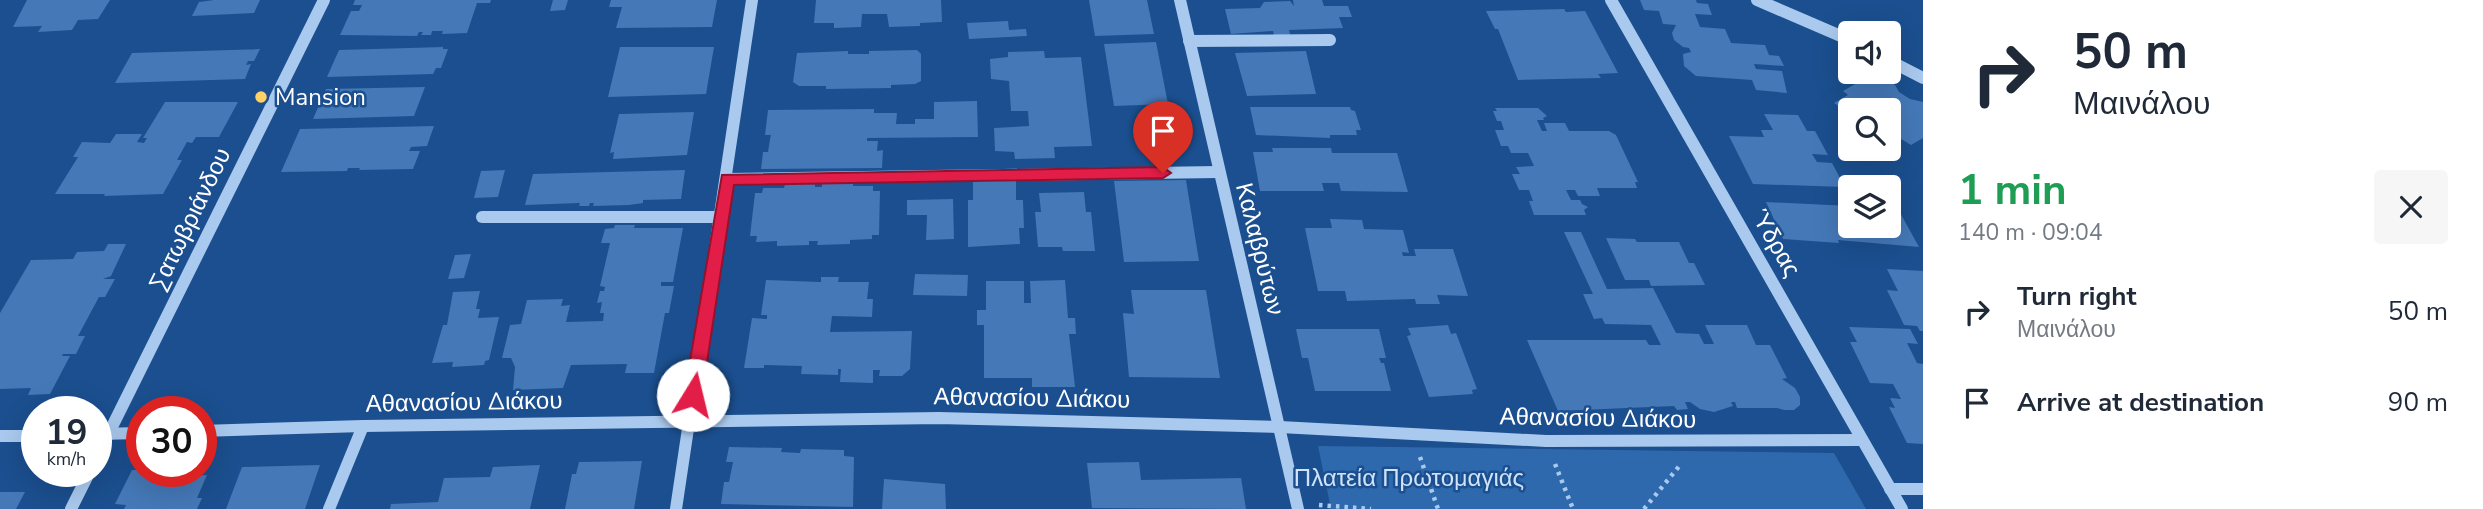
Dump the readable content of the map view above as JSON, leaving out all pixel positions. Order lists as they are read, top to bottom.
{
  "streets": {
    "street": [
      "Σατωβριάνδου",
      "Ύδρας",
      "Καλαβρύτων",
      "Αθανασίου Διάκου"
    ]
  },
  "crossings": [
    ["Ύδρας", "Αθανασίου Διάκου"],
    ["Καλαβρύτων", "Αθανασίου Διάκου"]
  ],
  "parks": ["Πλατεία Πρωτομαγιάς"],
  "places": ["Mansion"],
  "page": {
    "turn": ["50 m", "Μαινάλου"],
    "heading": ["1 min", "140 m · 09:04"],
    "list": [
      {
        "name": "Turn right",
        "note": "Μαινάλου",
        "value": "50 m"
      },
      {
        "name": "Arrive at destination",
        "value": "90 m"
      }
    ],
    "speed": "19 km/h",
    "limit": "30"
  }
}
